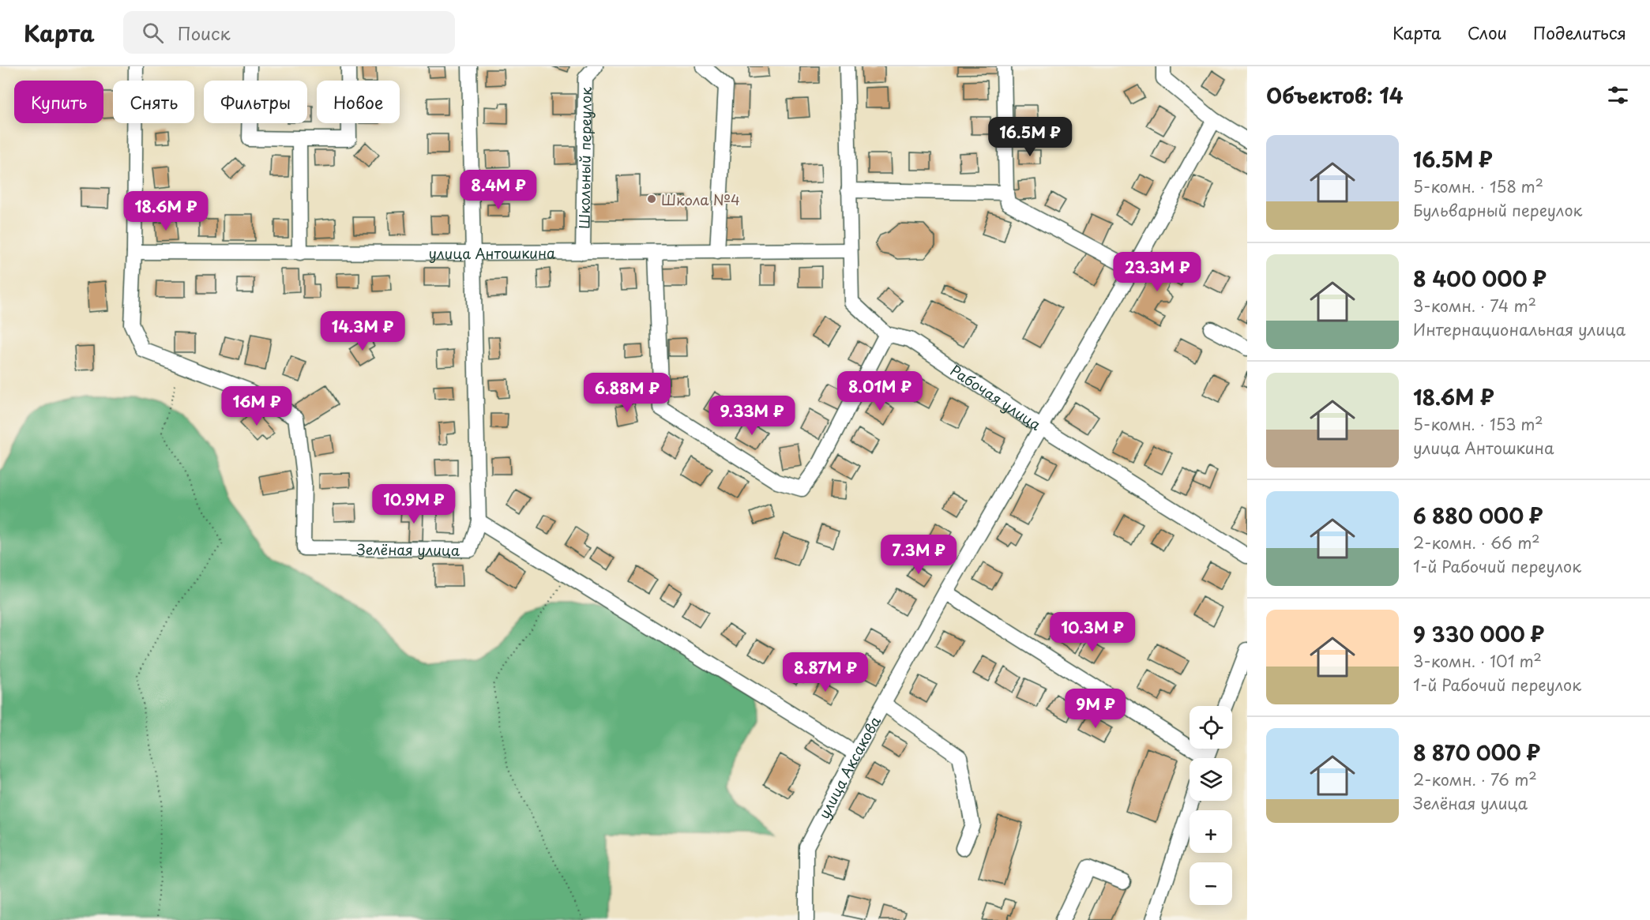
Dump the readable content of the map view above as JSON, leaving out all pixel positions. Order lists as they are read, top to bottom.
{
  "streets": {
    "street": [
      "Школьный переулок",
      "улица Антошкина",
      "Рабочая улица",
      "Зелёная улица",
      "улица Аксакова"
    ]
  },
  "crossings": [
    ["Школьный переулок", "улица Антошкина"],
    ["улица Антошкина", "Рабочая улица"],
    ["улица Антошкина", "Зелёная улица"],
    ["Рабочая улица", "улица Аксакова"]
  ],
  "places": ["Школа №4"],
  "page": {
    "header": "Карта",
    "search": "Поиск",
    "nav": ["Карта", "Слои", "Поделиться"],
    "heading": "Объектов: 14",
    "chip": [
      "Купить",
      "Снять",
      "Фильтры",
      "Новое"
    ],
    "price": [
      "16.5M ₽",
      "8.4M ₽",
      "18.6M ₽",
      "23.3M ₽",
      "14.3M ₽",
      "8.01M ₽",
      "6.88M ₽",
      "16M ₽",
      "9.33M ₽",
      "10.9M ₽",
      "7.3M ₽",
      "10.3M ₽",
      "8.87M ₽",
      "9M ₽"
    ],
    "list": [
      {
        "name": "16.5M ₽",
        "note": "5-комн. · 158 m² · Бульварный переулок"
      },
      {
        "name": "8 400 000 ₽",
        "note": "3-комн. · 74 m² · Интернациональная улица"
      },
      {
        "name": "18.6M ₽",
        "note": "5-комн. · 153 m² · улица Антошкина"
      },
      {
        "name": "6 880 000 ₽",
        "note": "2-комн. · 66 m² · 1-й Рабочий переулок"
      },
      {
        "name": "9 330 000 ₽",
        "note": "3-комн. · 101 m² · 1-й Рабочий переулок"
      },
      {
        "name": "8 870 000 ₽",
        "note": "2-комн. · 76 m² · Зелёная улица"
      }
    ],
    "map_buttons": ["+", "−"]
  }
}
